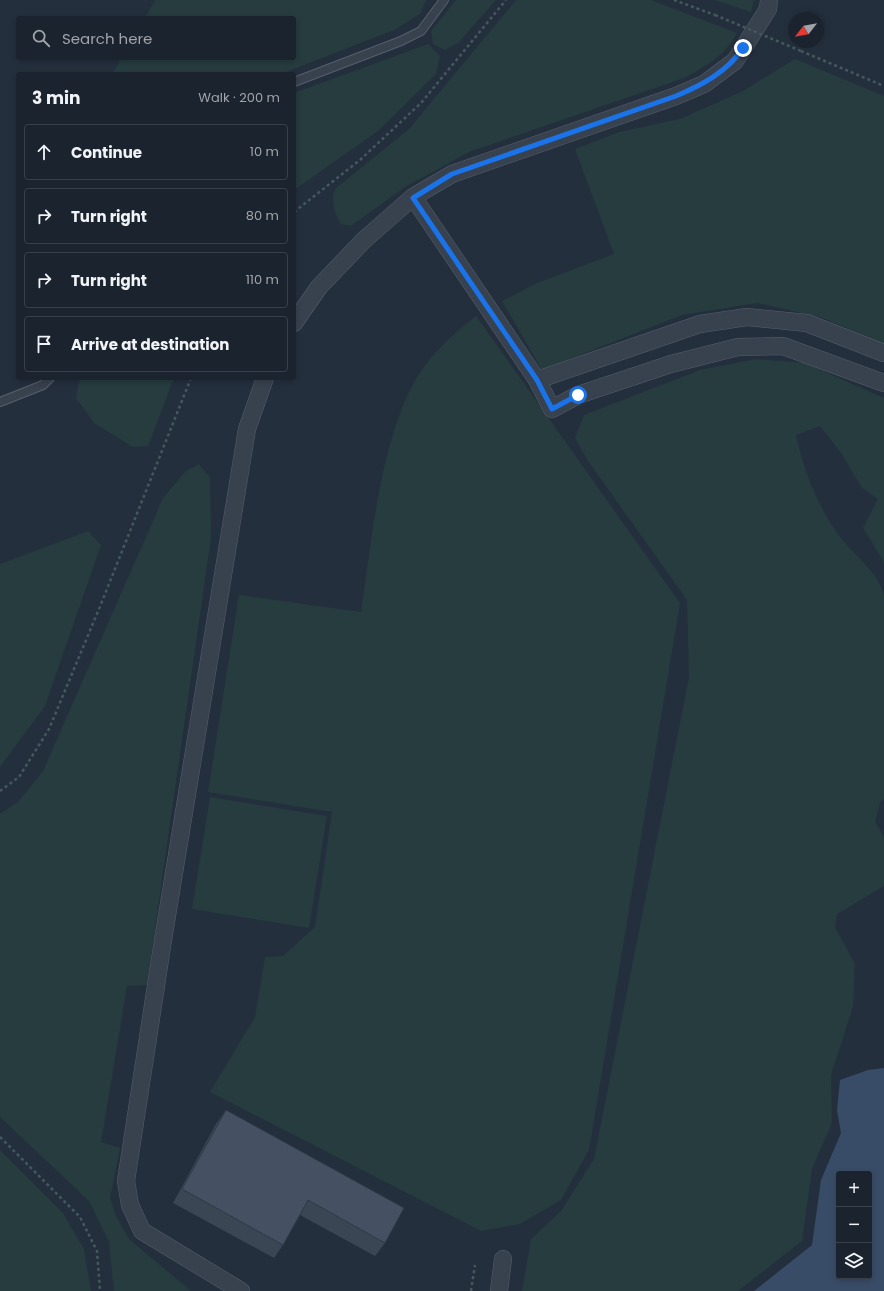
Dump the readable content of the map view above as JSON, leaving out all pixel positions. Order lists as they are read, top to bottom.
{
  "north": "bottom left",
  "page": {
    "search": "Search here",
    "heading": ["3 min", "Walk · 200 m"],
    "list": [
      ["Continue", "10 m"],
      ["Turn right", "80 m"],
      ["Turn right", "110 m"],
      "Arrive at destination"
    ],
    "map_buttons": ["+", "−"]
  }
}
